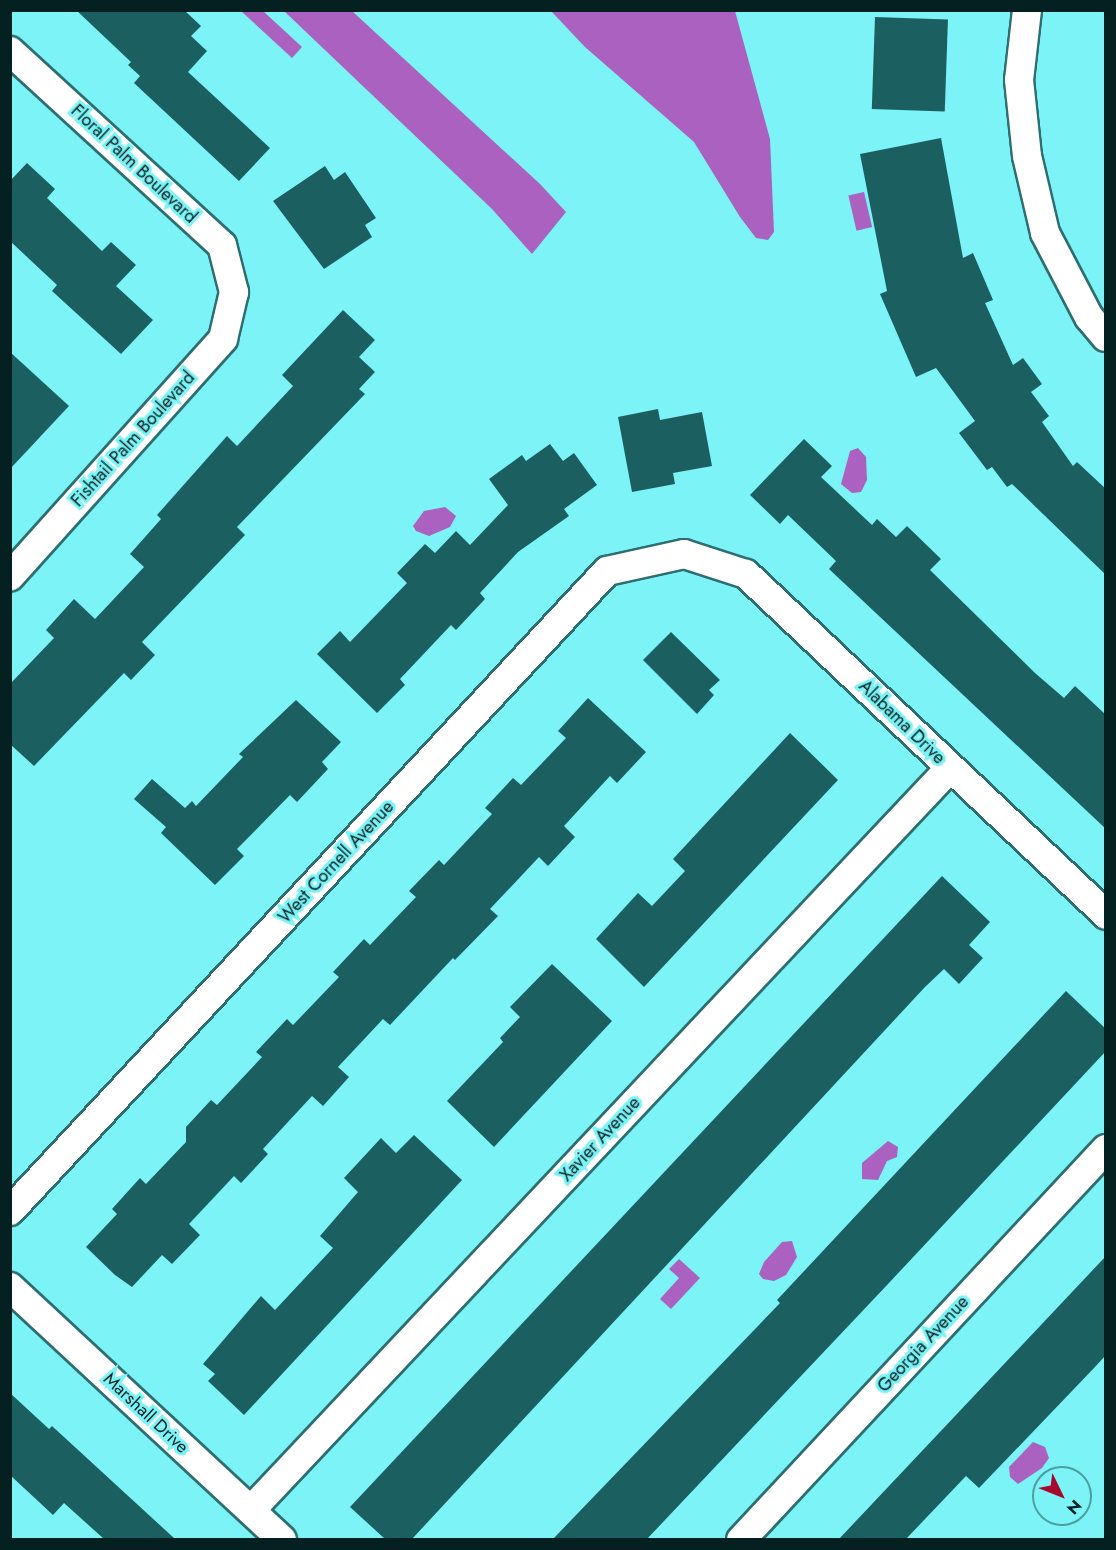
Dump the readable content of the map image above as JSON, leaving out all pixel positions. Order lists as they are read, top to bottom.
{
  "streets": {
    "street": [
      "Floral Palm Boulevard",
      "Fishtail Palm Boulevard",
      "Alabama Drive",
      "West Cornell Avenue",
      "Xavier Avenue",
      "Georgia Avenue",
      "Marshall Drive"
    ]
  },
  "crossings": [
    ["Floral Palm Boulevard", "Fishtail Palm Boulevard"],
    ["Alabama Drive", "West Cornell Avenue"],
    ["Alabama Drive", "Xavier Avenue"],
    ["Xavier Avenue", "Marshall Drive"]
  ],
  "north": "bottom right"
}
